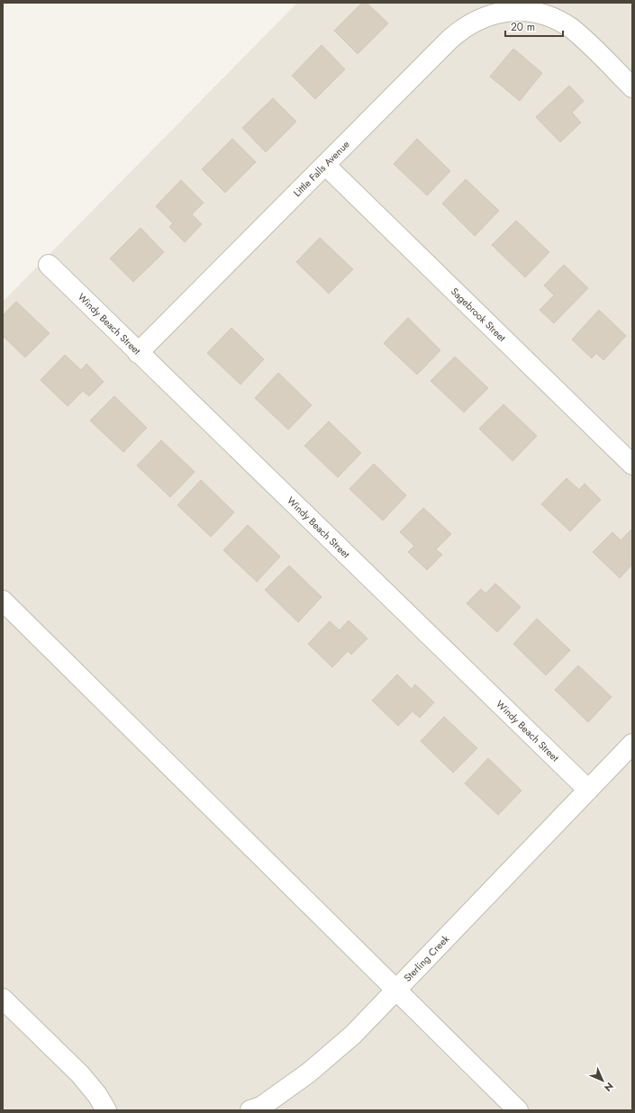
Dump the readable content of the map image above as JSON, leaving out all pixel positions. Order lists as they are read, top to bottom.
{
  "streets": {
    "street": [
      "Little Falls Avenue",
      "Sagebrook Street",
      "Windy Beach Street",
      "Sterling Creek"
    ]
  },
  "crossings": [
    ["Little Falls Avenue", "Sagebrook Street"],
    ["Little Falls Avenue", "Windy Beach Street"],
    ["Windy Beach Street", "Sterling Creek"]
  ],
  "scale_bar": "20 m",
  "north": "bottom right"
}
